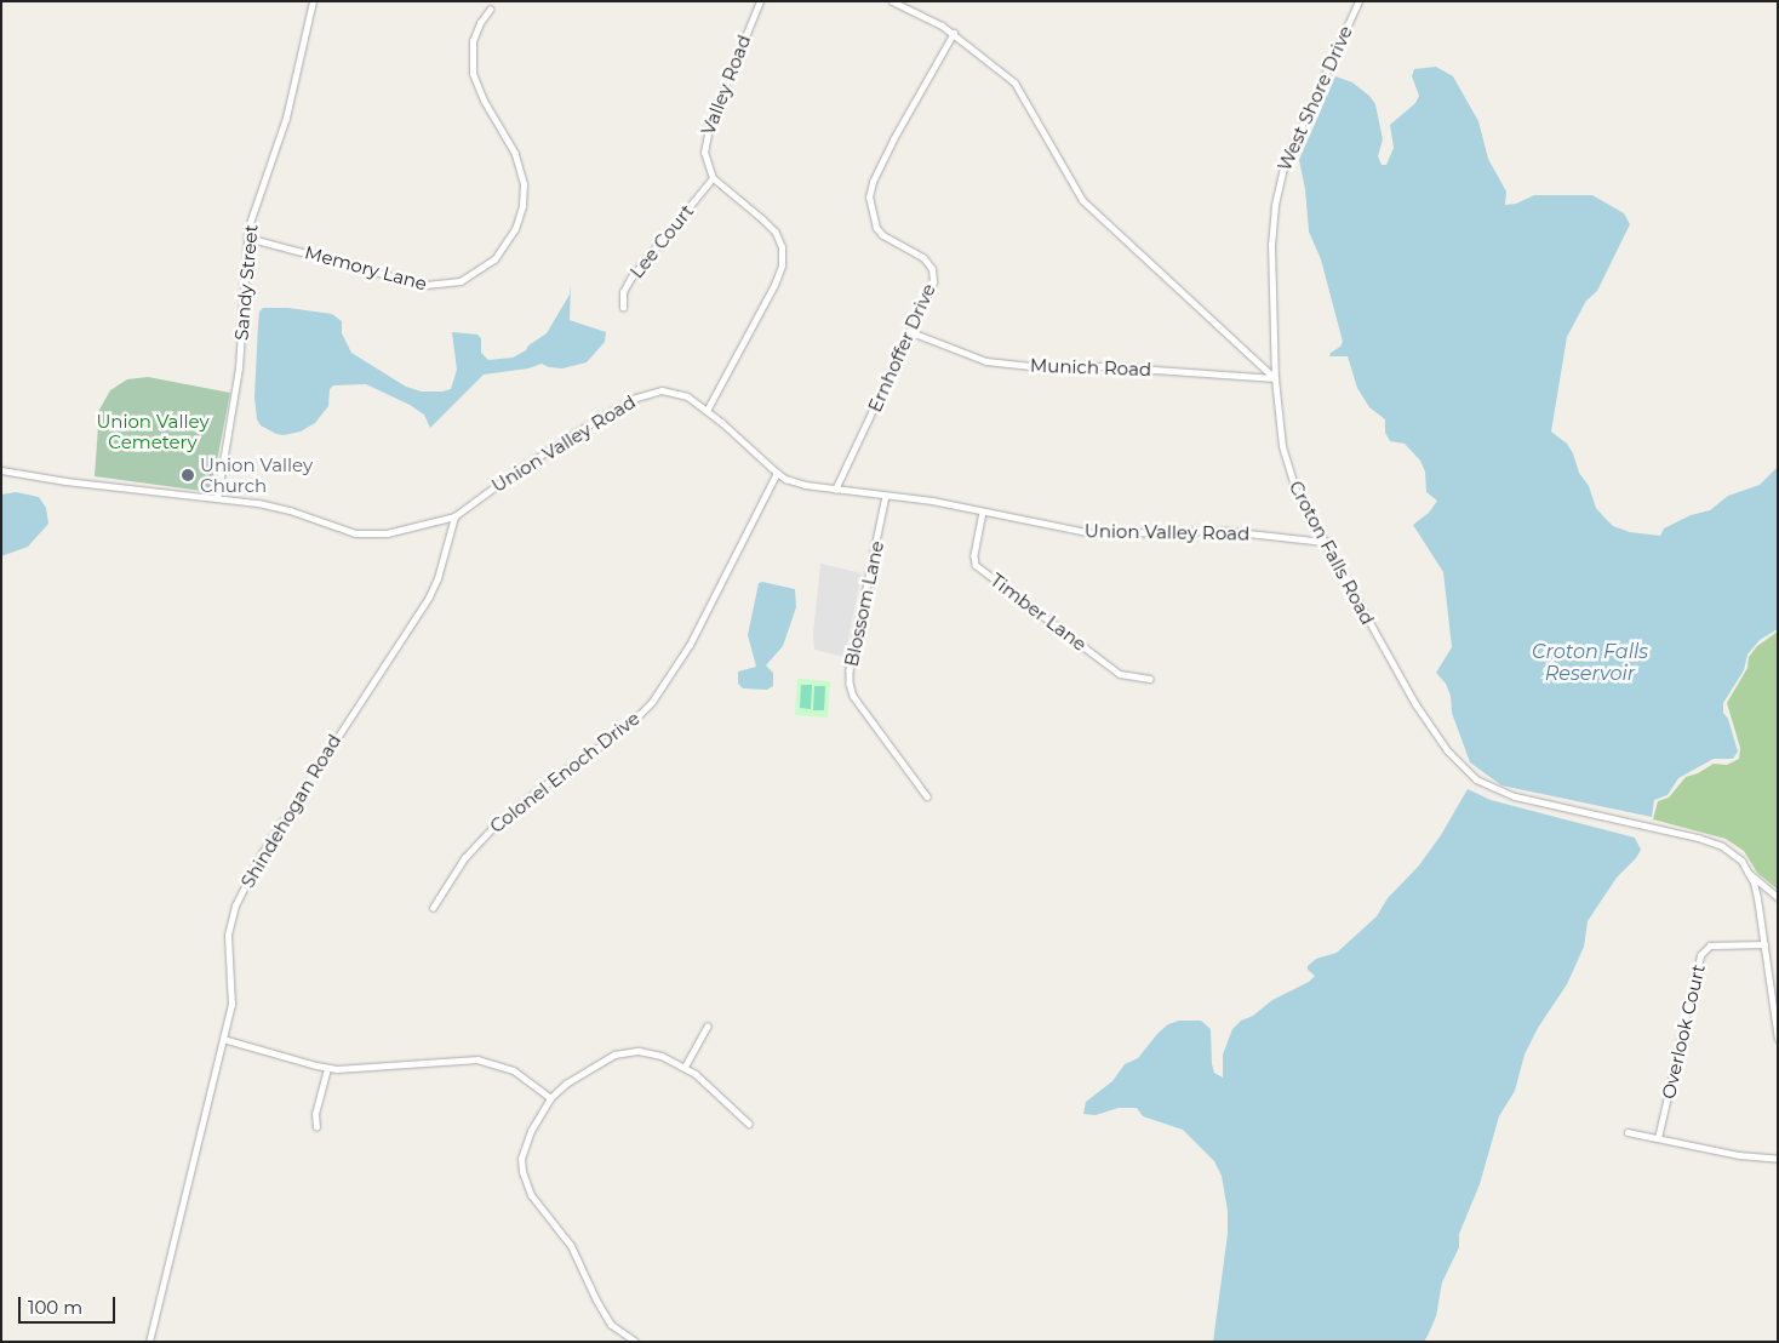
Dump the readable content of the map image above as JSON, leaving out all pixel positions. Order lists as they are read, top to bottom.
{
  "streets": {
    "street": [
      "Valley Road",
      "West Shore Drive",
      "Lee Court",
      "Memory Lane",
      "Sandy Street",
      "Ernhoffer Drive",
      "Munich Road",
      "Union Valley Road",
      "Croton Falls Road",
      "Blossom Lane",
      "Timber Lane",
      "Colonel Enoch Drive",
      "Shindehogan Road",
      "Overlook Court"
    ]
  },
  "crossings": [
    ["Valley Road", "Lee Court"],
    ["West Shore Drive", "Munich Road"],
    ["West Shore Drive", "Croton Falls Road"],
    ["Memory Lane", "Sandy Street"],
    ["Sandy Street", "Union Valley Road"],
    ["Ernhoffer Drive", "Munich Road"],
    ["Ernhoffer Drive", "Union Valley Road"],
    ["Munich Road", "Croton Falls Road"],
    ["Union Valley Road", "Croton Falls Road"],
    ["Union Valley Road", "Blossom Lane"],
    ["Union Valley Road", "Timber Lane"],
    ["Union Valley Road", "Colonel Enoch Drive"],
    ["Union Valley Road", "Shindehogan Road"],
    ["Croton Falls Road", "Overlook Court"]
  ],
  "water": ["Croton Falls Reservoir"],
  "parks": ["Union Valley Cemetery"],
  "places": ["Union Valley Church"],
  "scale_bar": "100 m"
}
